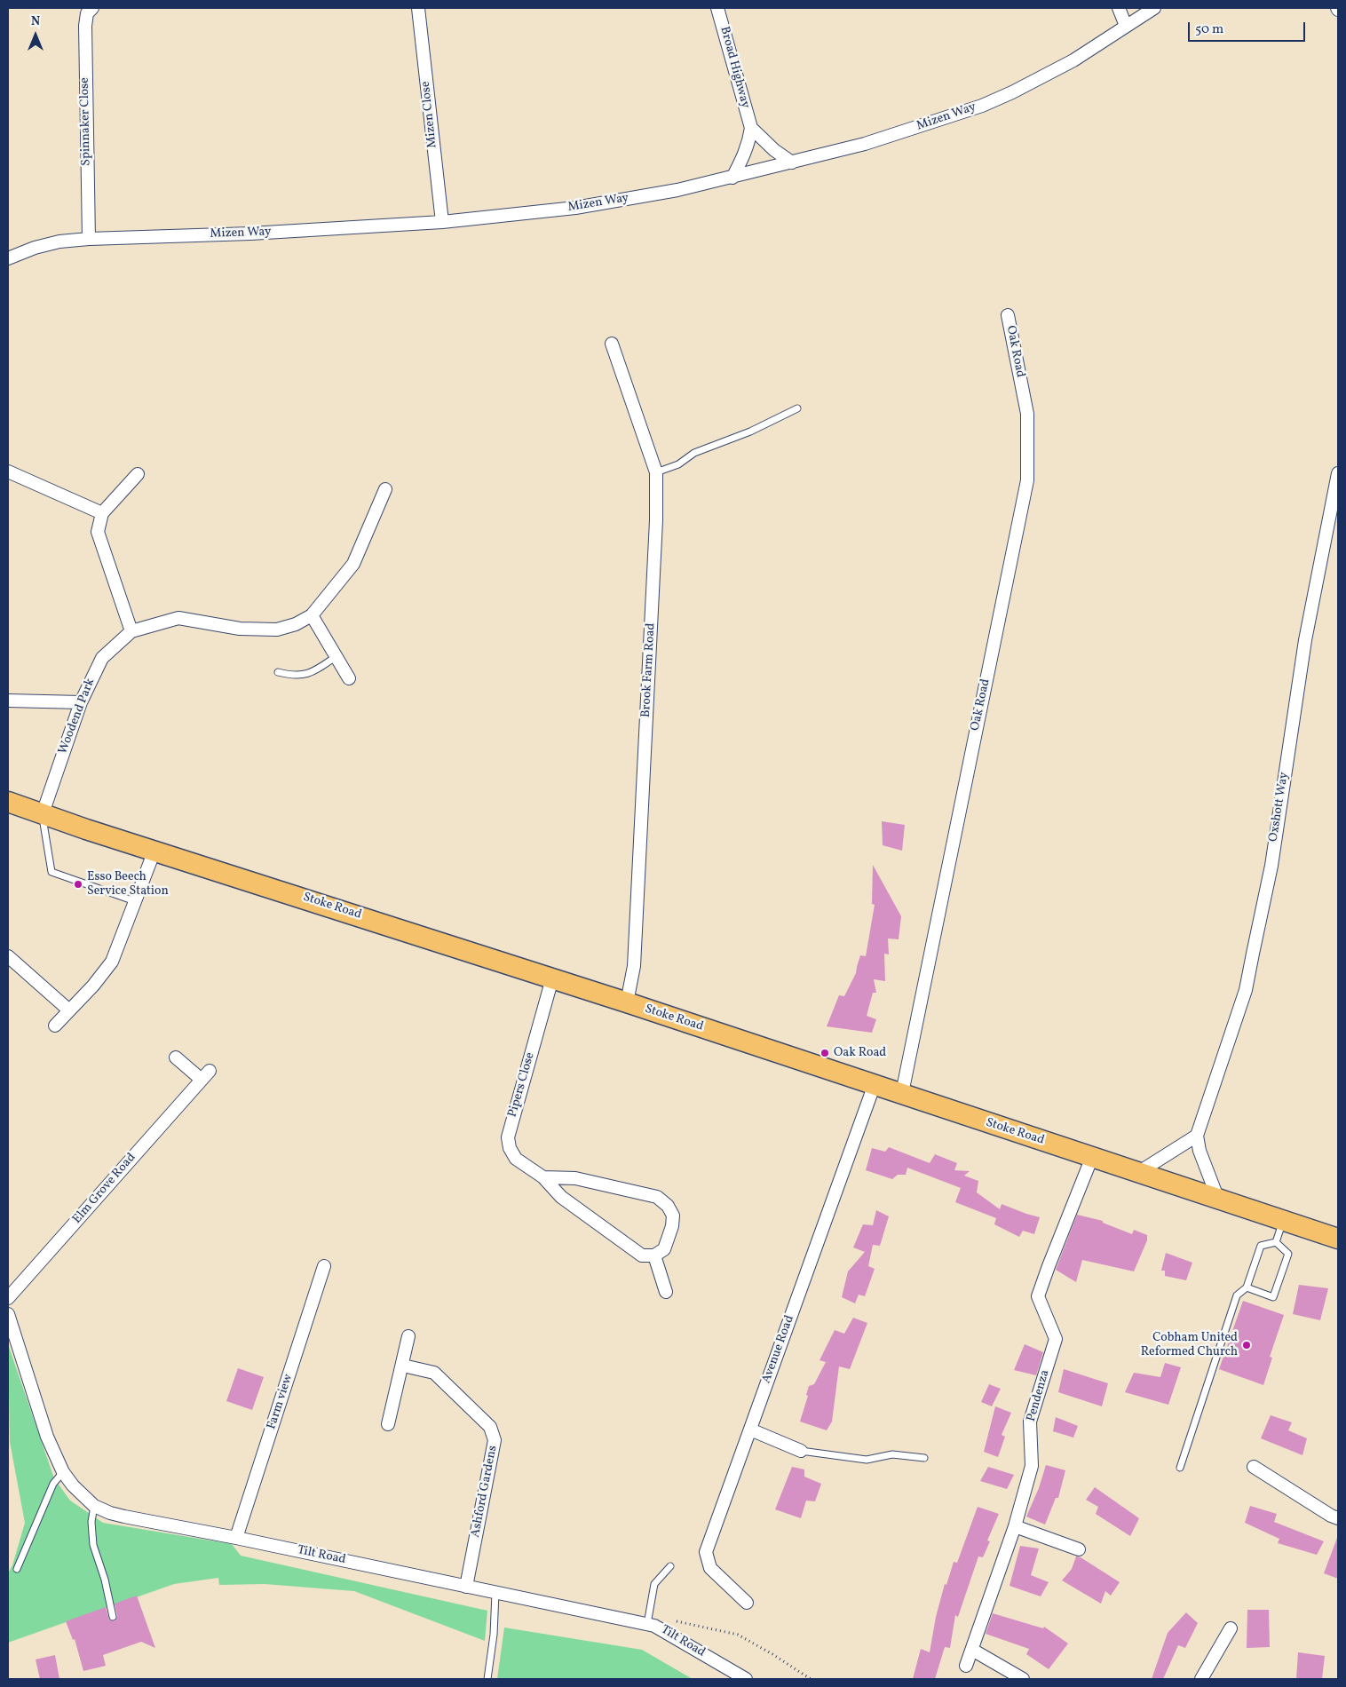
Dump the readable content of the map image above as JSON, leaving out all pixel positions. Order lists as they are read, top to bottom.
{
  "streets": {
    "main road": ["Stoke Road"],
    "street": [
      "Broad Highway",
      "Mizen Close",
      "Mizen Way",
      "Spinnaker Close",
      "Oak Road",
      "Brook Farm Road",
      "Woodend Park",
      "Oxshott Way",
      "Pipers Close",
      "Elm Grove Road",
      "Avenue Road",
      "Pendenza",
      "Farm view",
      "Ashford Gardens",
      "Tilt Road"
    ]
  },
  "crossings": [
    ["Broad Highway", "Mizen Way"],
    ["Mizen Close", "Mizen Way"],
    ["Mizen Way", "Spinnaker Close"],
    ["Oak Road", "Stoke Road"],
    ["Brook Farm Road", "Stoke Road"],
    ["Woodend Park", "Stoke Road"],
    ["Stoke Road", "Pipers Close"],
    ["Stoke Road", "Avenue Road"],
    ["Stoke Road", "Pendenza"],
    ["Farm view", "Tilt Road"],
    ["Ashford Gardens", "Tilt Road"]
  ],
  "places": ["Esso Beech Service Station", "Oak Road", "Cobham United Reformed Church"],
  "scale_bar": "50 m",
  "north": "top"
}
